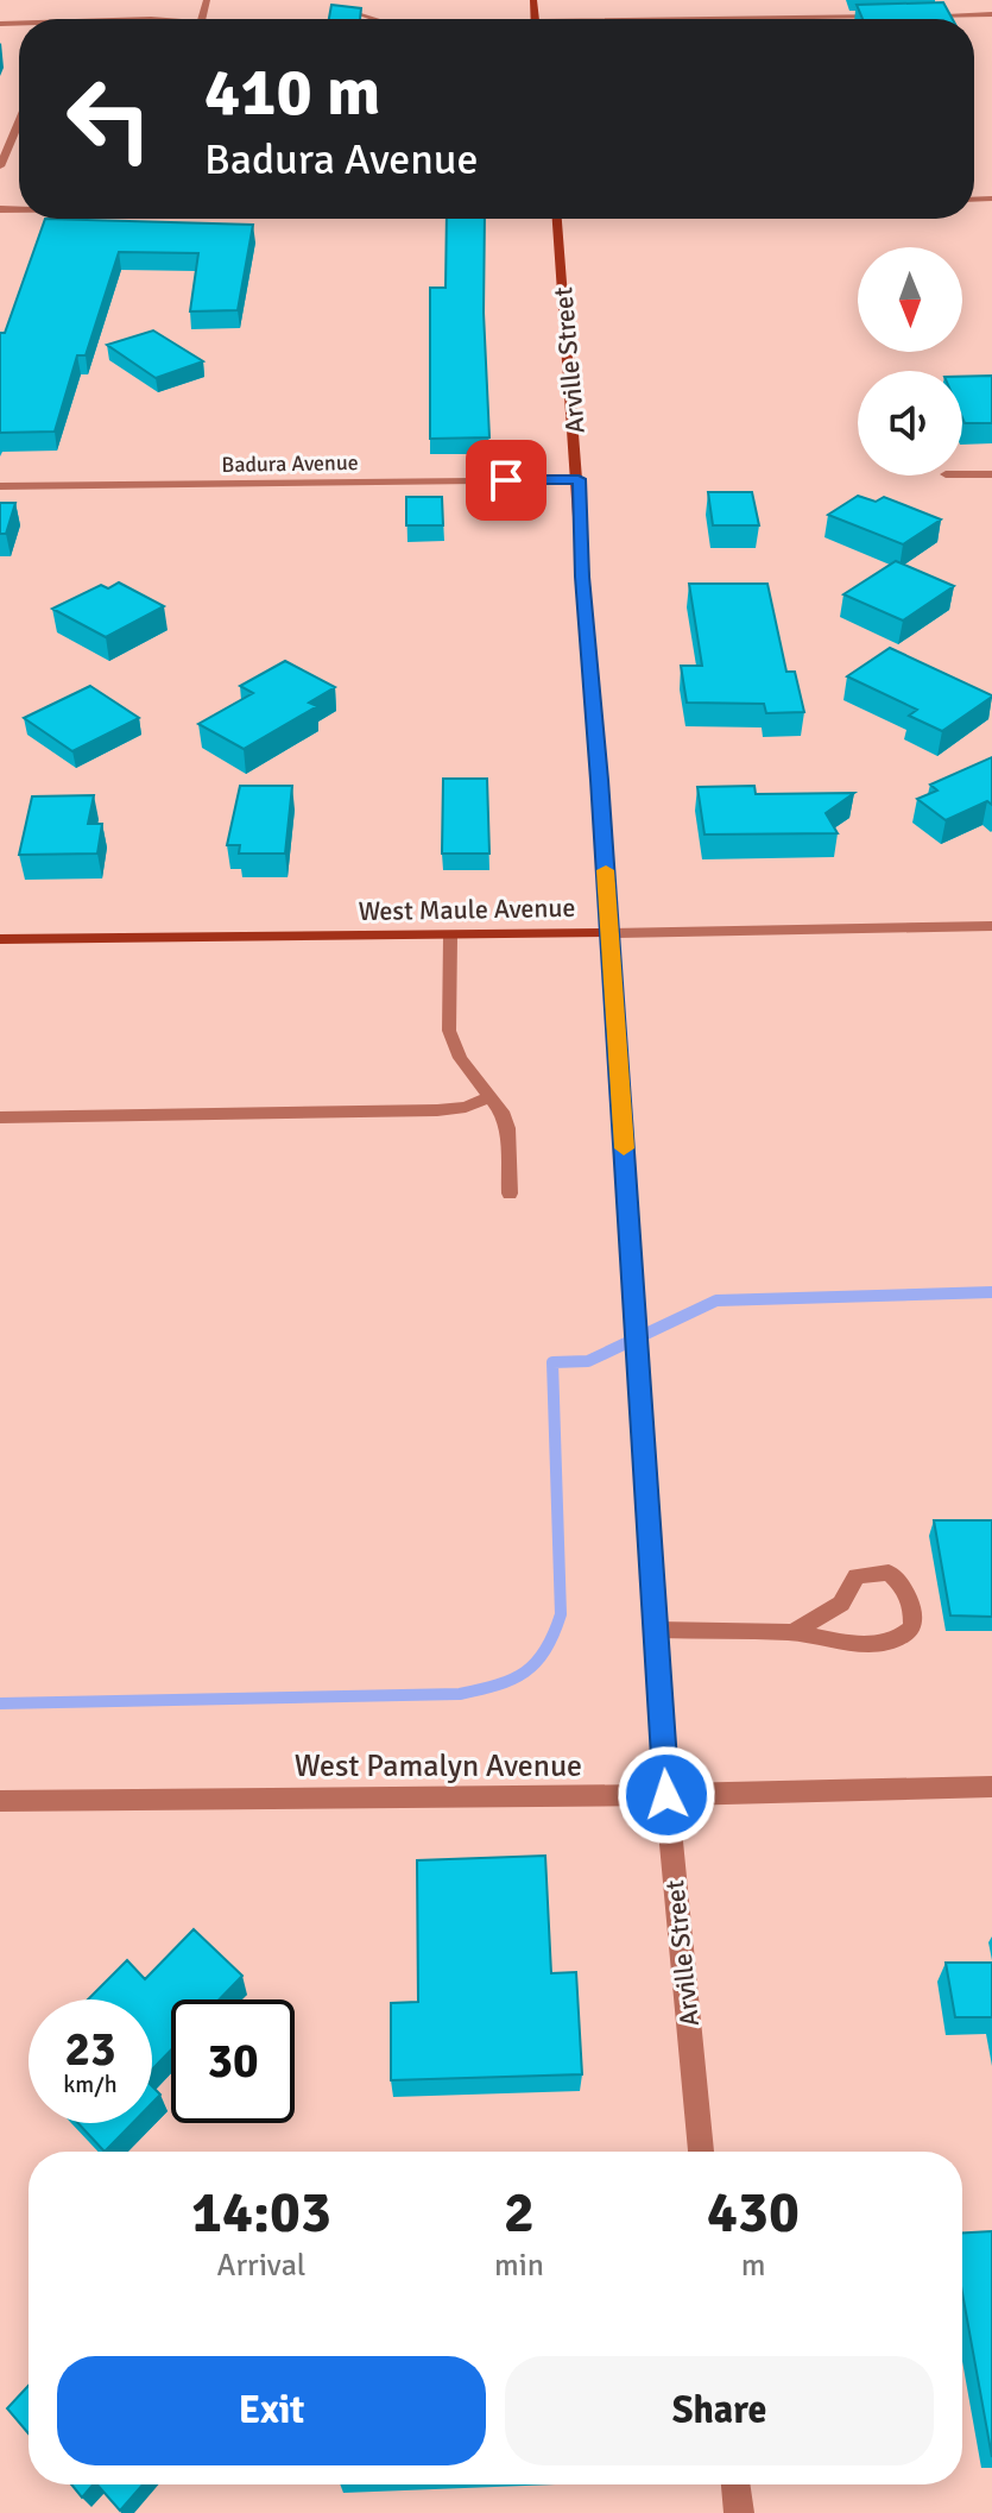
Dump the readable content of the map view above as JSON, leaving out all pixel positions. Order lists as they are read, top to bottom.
{
  "streets": {
    "street": [
      "Arville Street",
      "Badura Avenue",
      "West Maule Avenue",
      "West Pamalyn Avenue"
    ]
  },
  "crossings": [
    ["Arville Street", "Badura Avenue"],
    ["Arville Street", "West Maule Avenue"],
    ["Arville Street", "West Pamalyn Avenue"]
  ],
  "north": "bottom",
  "page": {
    "turn": ["410 m", "Badura Avenue"],
    "speed": "23 km/h",
    "limit": "30",
    "eta": [
      "14:03",
      "Arrival",
      "2",
      "min",
      "430",
      "m"
    ],
    "buttons": ["Exit", "Share"]
  }
}
